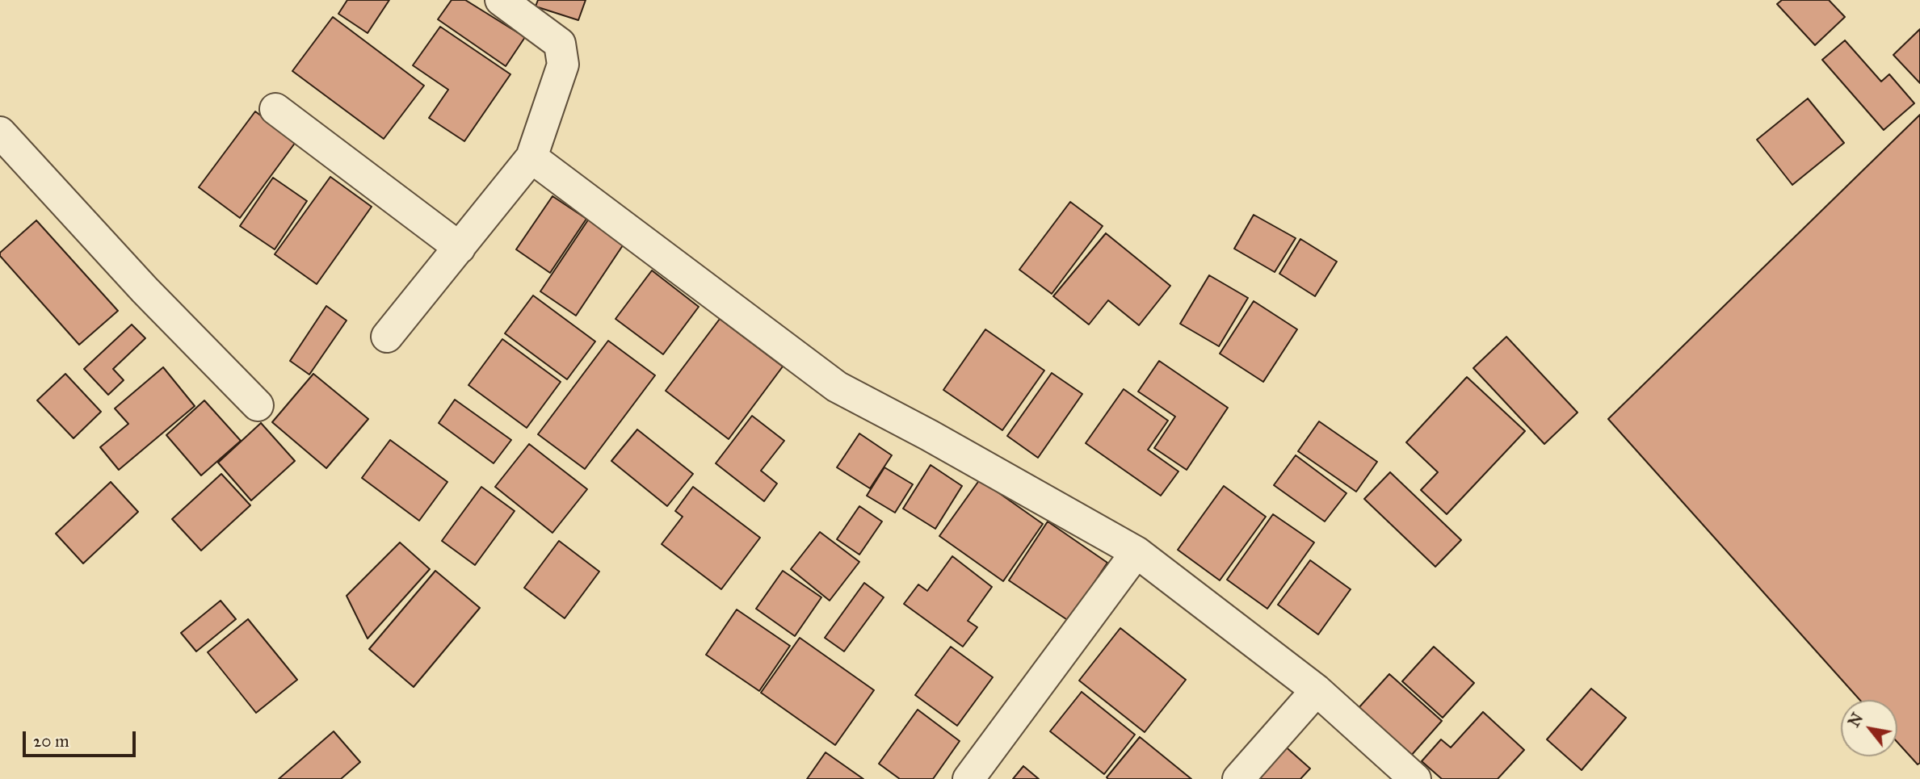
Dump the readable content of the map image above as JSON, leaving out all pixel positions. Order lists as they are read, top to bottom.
{
  "scale_bar": "20 m",
  "north": "top left"
}
